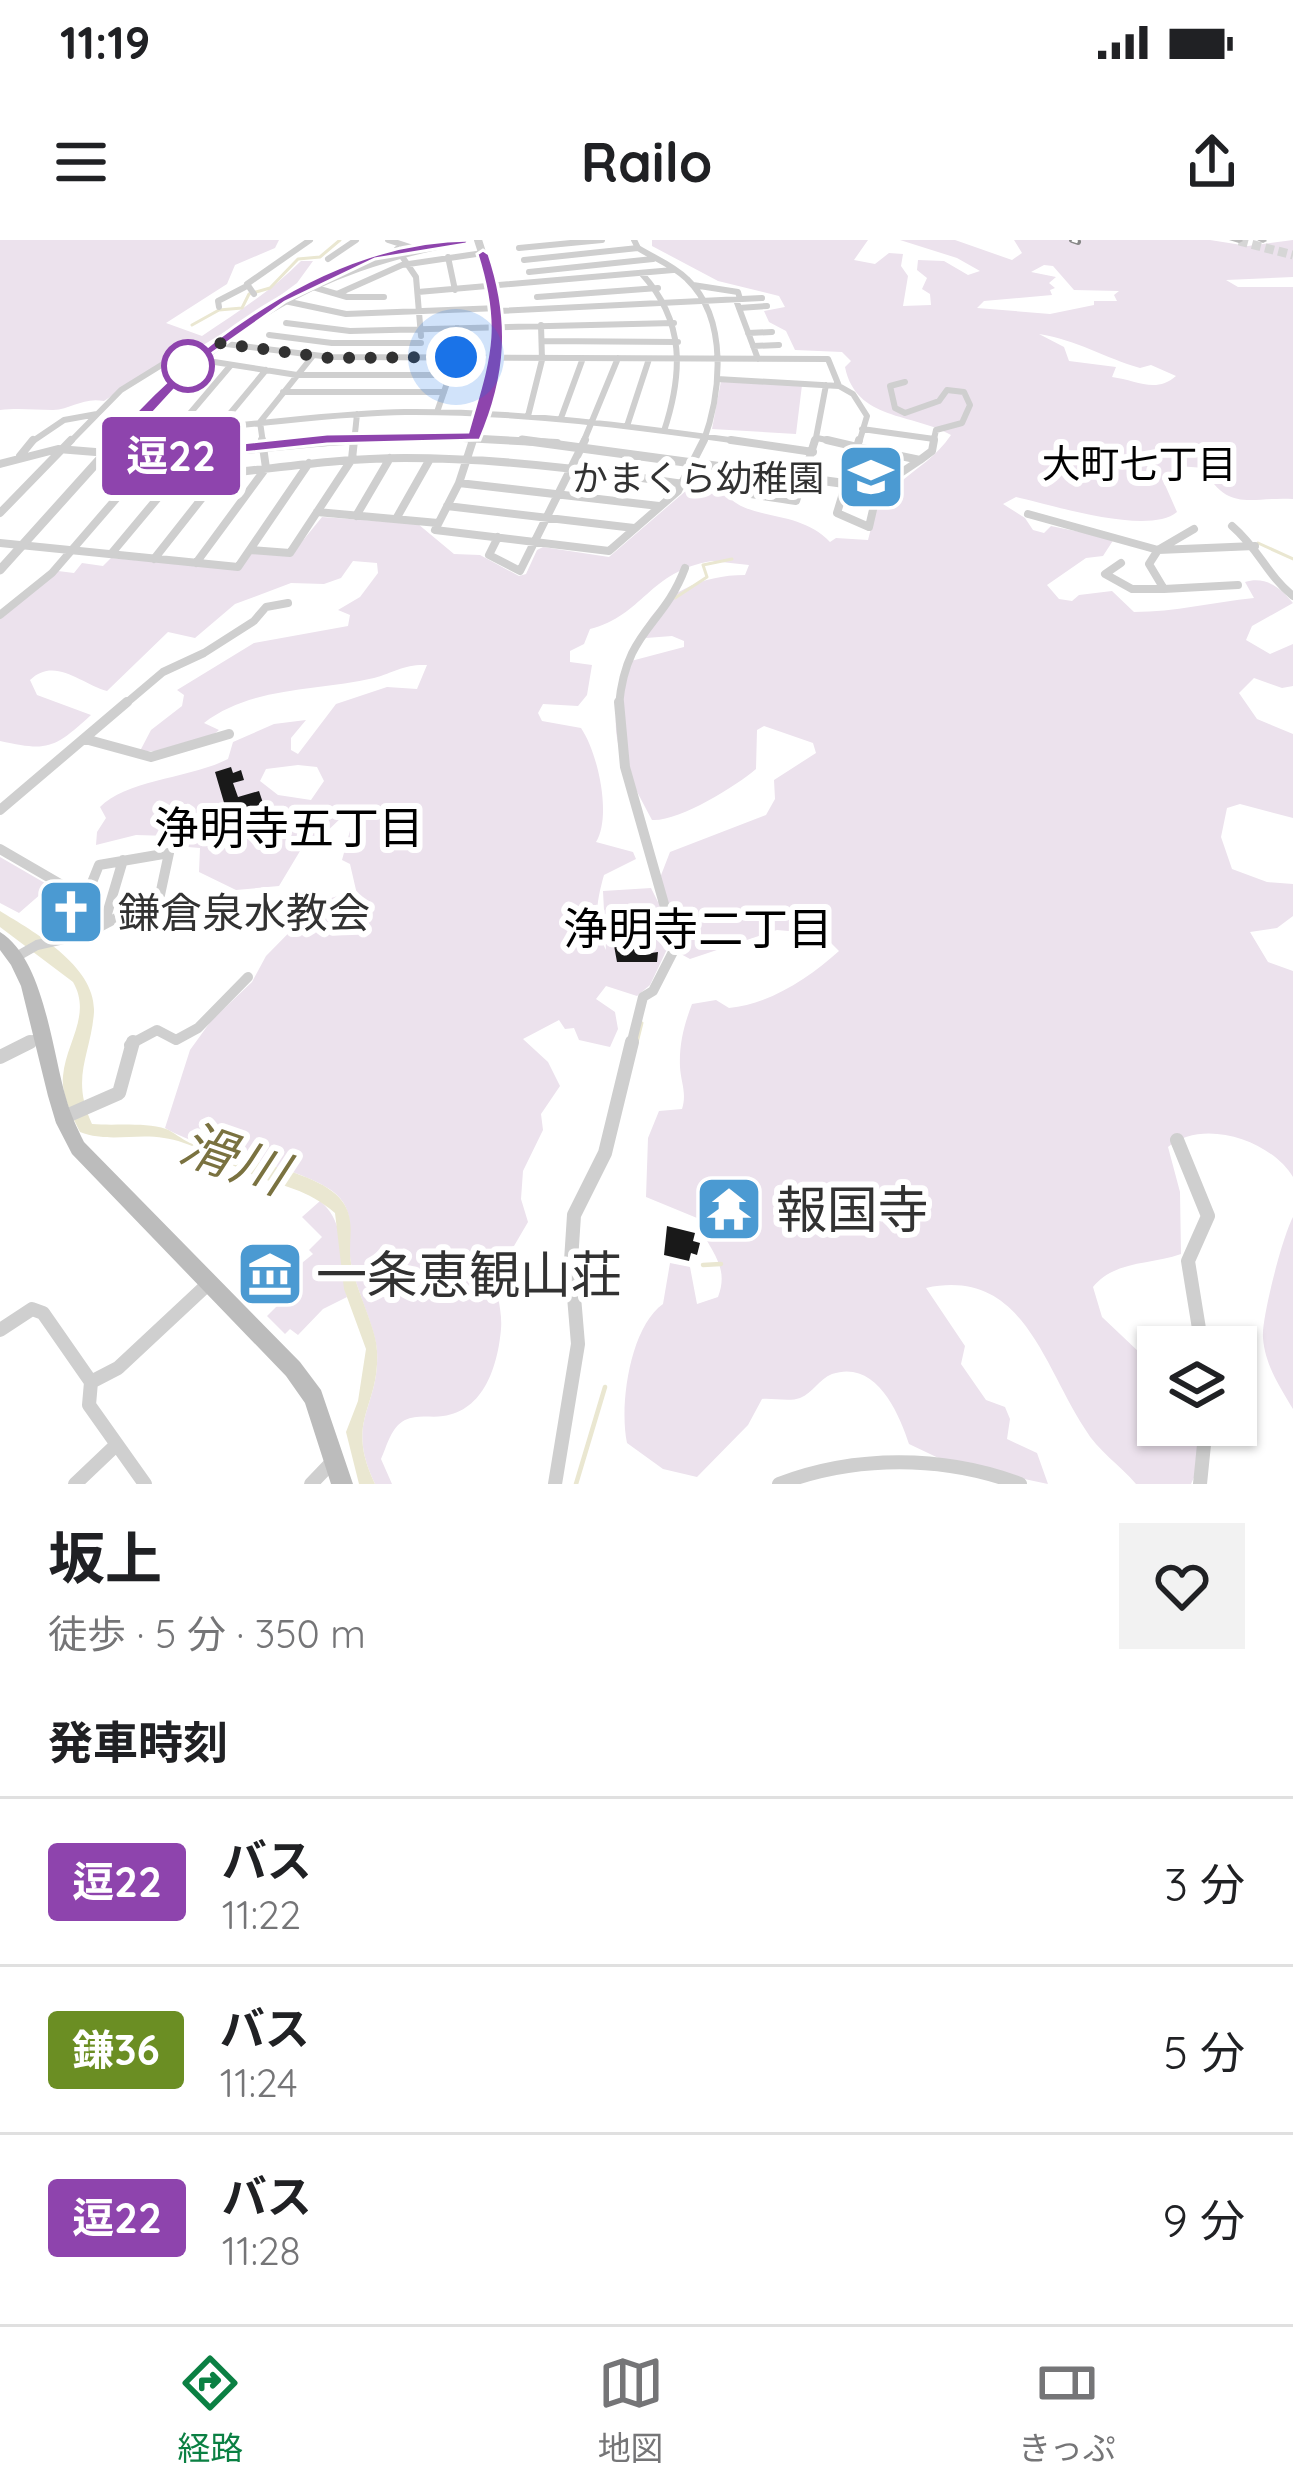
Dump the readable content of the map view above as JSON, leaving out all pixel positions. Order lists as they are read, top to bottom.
{
  "districts": ["大町七丁目", "浄明寺五丁目", "浄明寺二丁目"],
  "water": ["滑川"],
  "places": {
    "school or university": ["かまくら幼稚園"],
    "church": ["鎌倉泉水教会"],
    "temple": ["報国寺"],
    "museum": ["一条恵観山荘"]
  },
  "lines": ["bus line 逗22"],
  "page": {
    "status": "11:19",
    "header": "Railo",
    "on_map": "逗22",
    "heading": [
      ["坂上", "徒歩 · 5 分 · 350 m"],
      "発車時刻"
    ],
    "list": [
      {
        "mark": "逗22",
        "name": "バス",
        "note": "11:22",
        "value": "3 分"
      },
      {
        "mark": "鎌36",
        "name": "バス",
        "note": "11:24",
        "value": "5 分"
      },
      {
        "mark": "逗22",
        "name": "バス",
        "note": "11:28",
        "value": "9 分"
      }
    ],
    "tabs": ["経路", "地図", "きっぷ"]
  }
}
